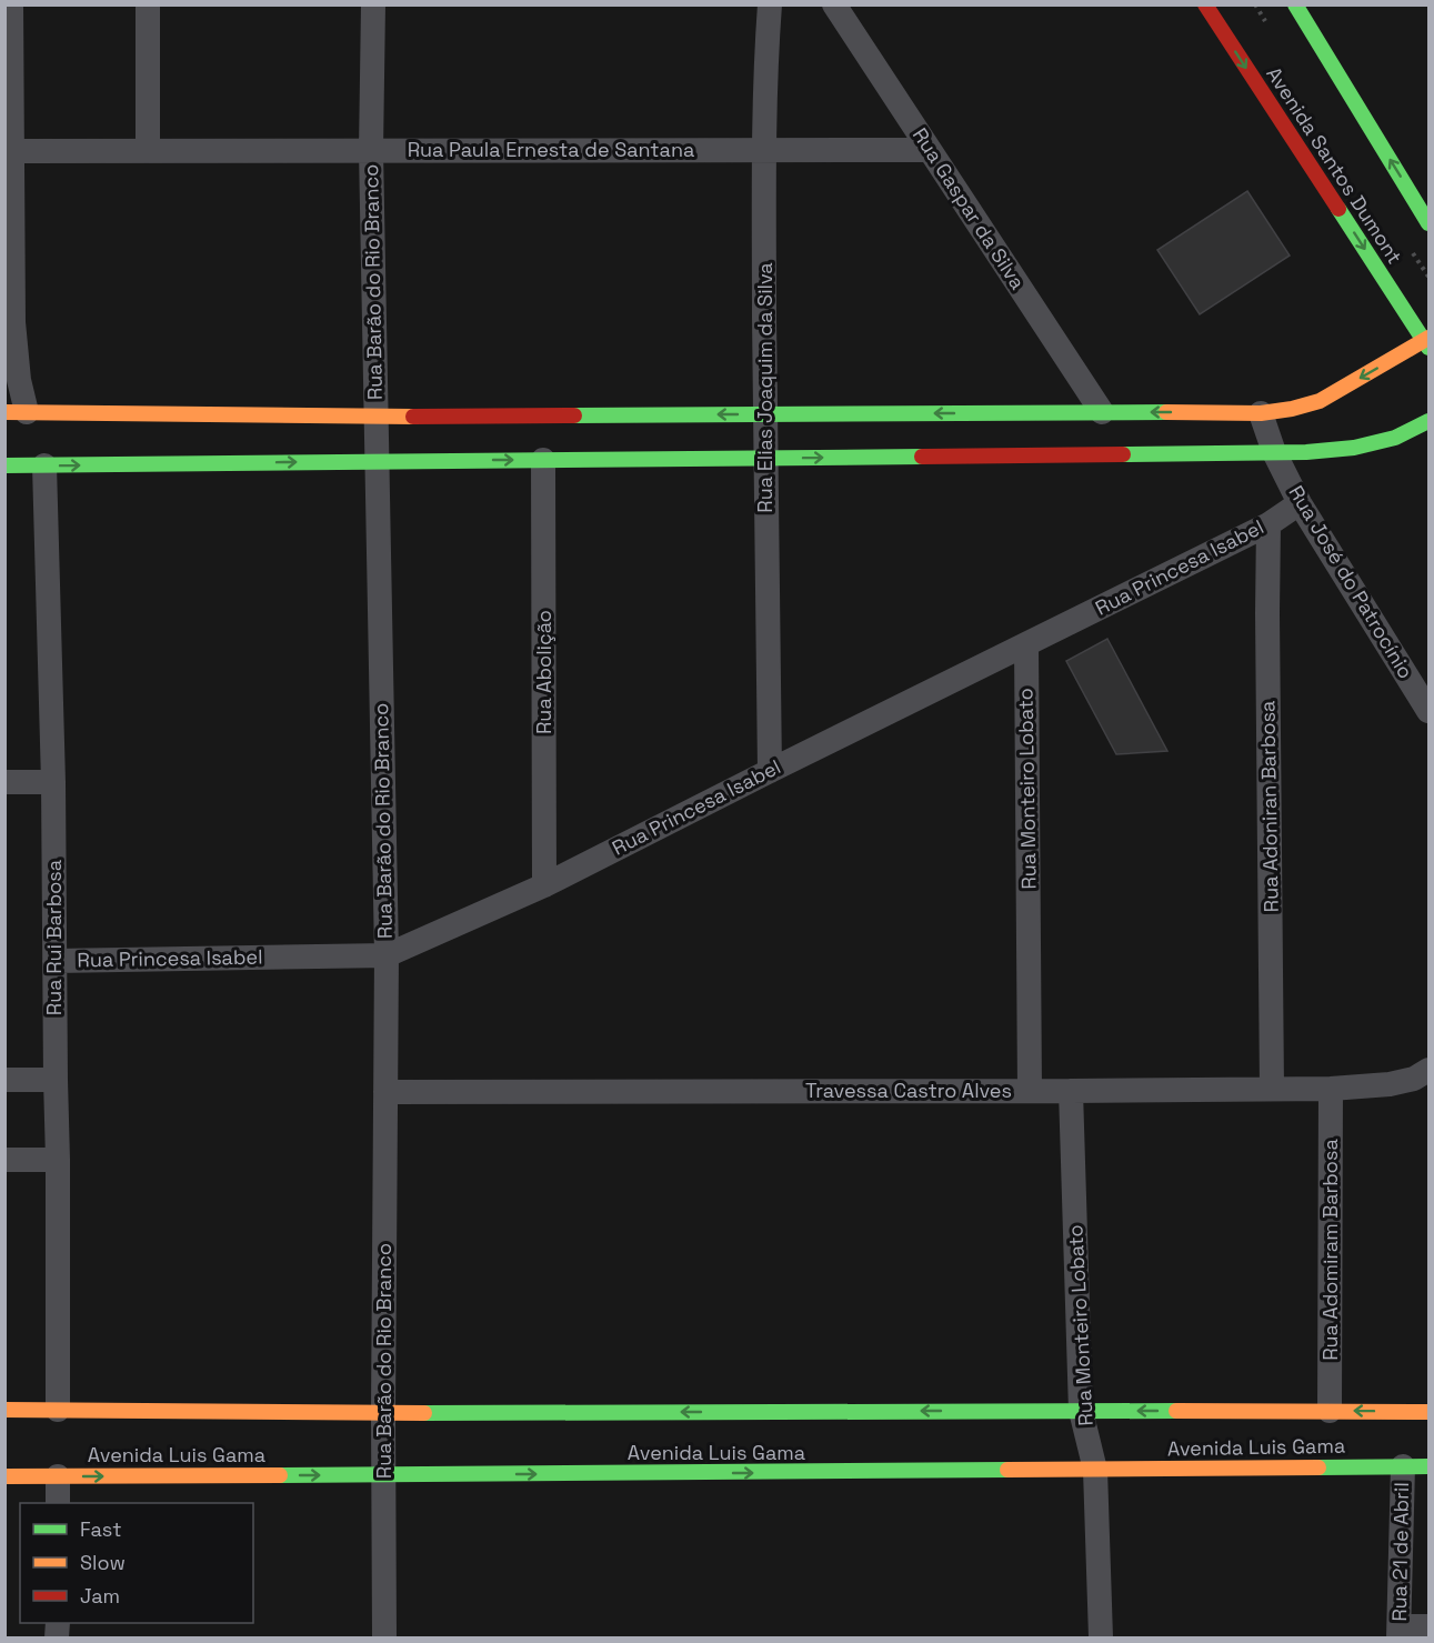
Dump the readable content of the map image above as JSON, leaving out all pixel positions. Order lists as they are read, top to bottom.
{
  "streets": {
    "street": [
      "Rua Paula Ernesta de Santana",
      "Avenida Santos Dumont",
      "Rua Gaspar da Silva",
      "Rua Barão do Rio Branco",
      "Rua Elias Joaquim da Silva",
      "Rua Princesa Isabel",
      "Rua José do Patrocínio",
      "Rua Abolição",
      "Rua Monteiro Lobato",
      "Rua Adoniran Barbosa",
      "Rua Rui Barbosa",
      "Travessa Castro Alves",
      "Rua Adomiram Barbosa",
      "Avenida Luis Gama",
      "Rua 21 de Abril"
    ]
  },
  "crossings": [
    ["Rua Paula Ernesta de Santana", "Rua Gaspar da Silva"],
    ["Rua Paula Ernesta de Santana", "Rua Barão do Rio Branco"],
    ["Rua Paula Ernesta de Santana", "Rua Elias Joaquim da Silva"],
    ["Rua Barão do Rio Branco", "Rua Princesa Isabel"],
    ["Rua Barão do Rio Branco", "Travessa Castro Alves"],
    ["Rua Barão do Rio Branco", "Avenida Luis Gama"],
    ["Rua Elias Joaquim da Silva", "Rua Princesa Isabel"],
    ["Rua Princesa Isabel", "Rua José do Patrocínio"],
    ["Rua Princesa Isabel", "Rua Abolição"],
    ["Rua Princesa Isabel", "Rua Monteiro Lobato"],
    ["Rua Princesa Isabel", "Rua Adoniran Barbosa"],
    ["Rua Princesa Isabel", "Rua Rui Barbosa"],
    ["Rua Monteiro Lobato", "Travessa Castro Alves"],
    ["Rua Monteiro Lobato", "Avenida Luis Gama"],
    ["Rua Adoniran Barbosa", "Travessa Castro Alves"],
    ["Rua Rui Barbosa", "Avenida Luis Gama"],
    ["Travessa Castro Alves", "Rua Adomiram Barbosa"],
    ["Rua Adomiram Barbosa", "Avenida Luis Gama"],
    ["Avenida Luis Gama", "Rua 21 de Abril"]
  ],
  "legend": ["Fast", "Slow", "Jam"]
}
